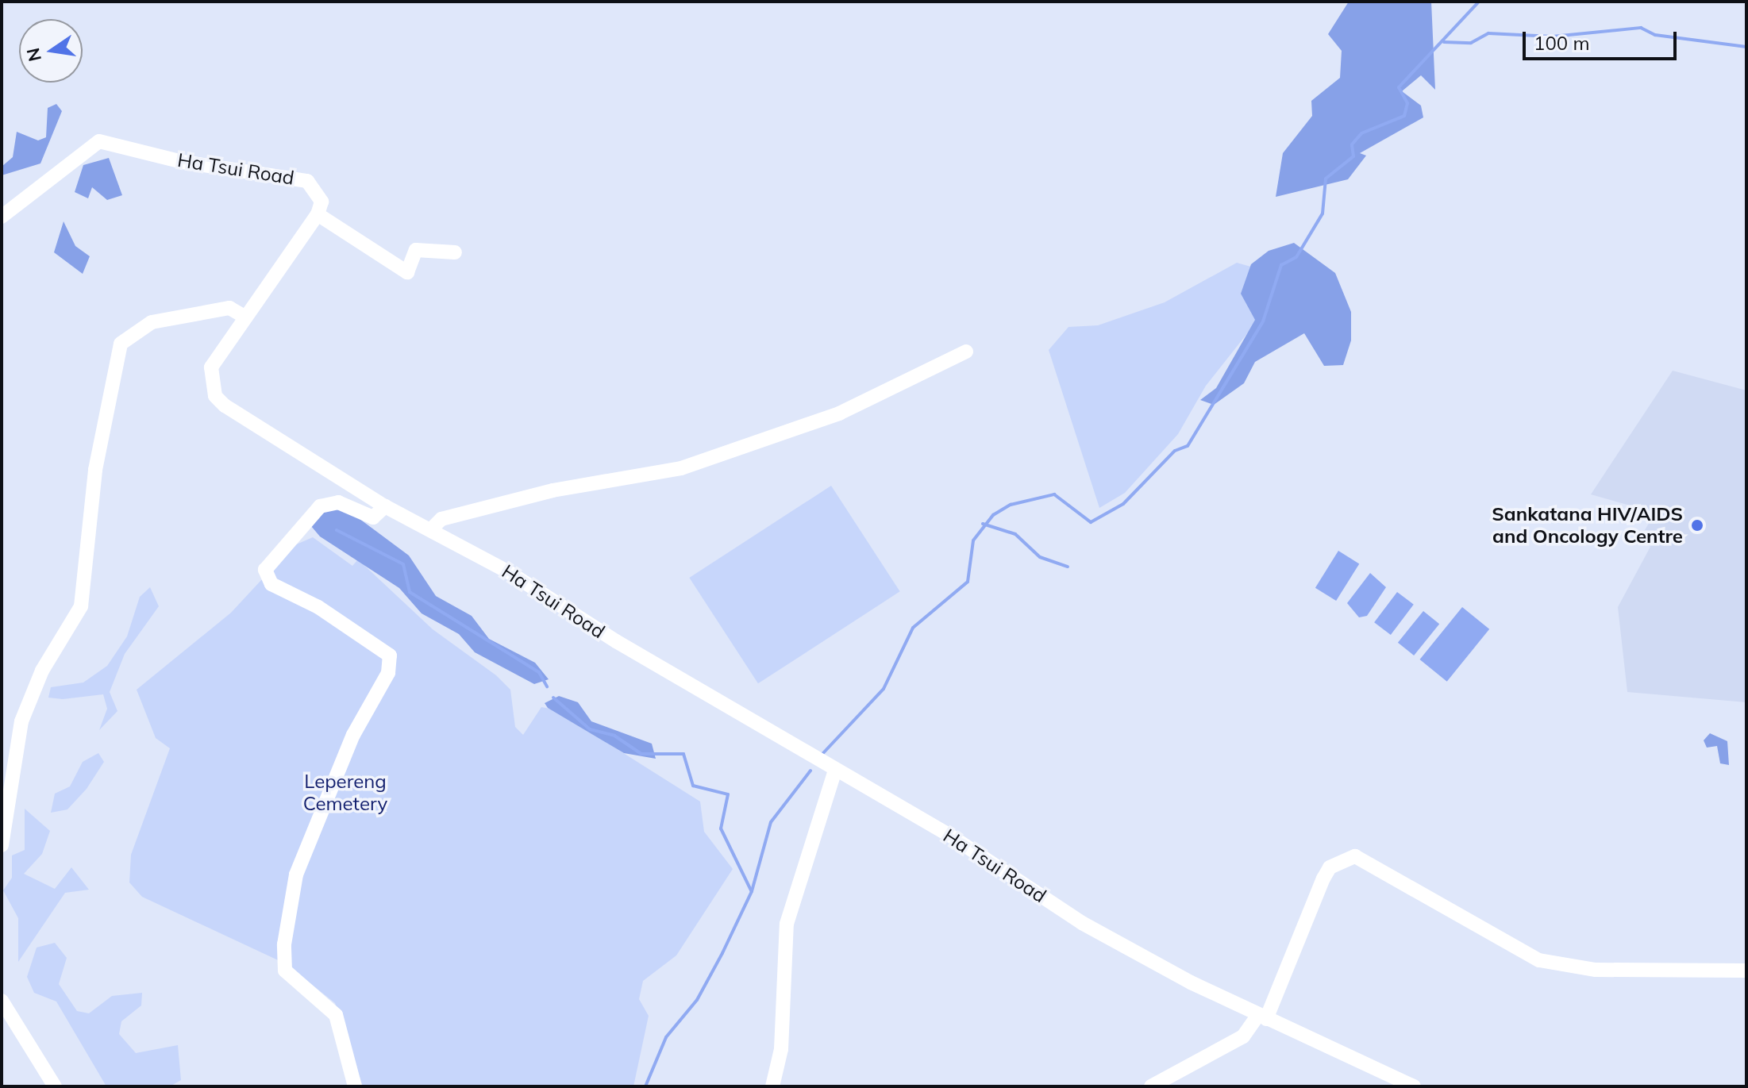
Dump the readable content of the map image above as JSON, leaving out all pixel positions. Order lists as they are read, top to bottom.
{
  "streets": {
    "street": ["Ha Tsui Road"]
  },
  "parks": ["Lepereng Cemetery"],
  "places": ["Sankatana HIV/AIDS and Oncology Centre"],
  "scale_bar": "100 m",
  "north": "left"
}
